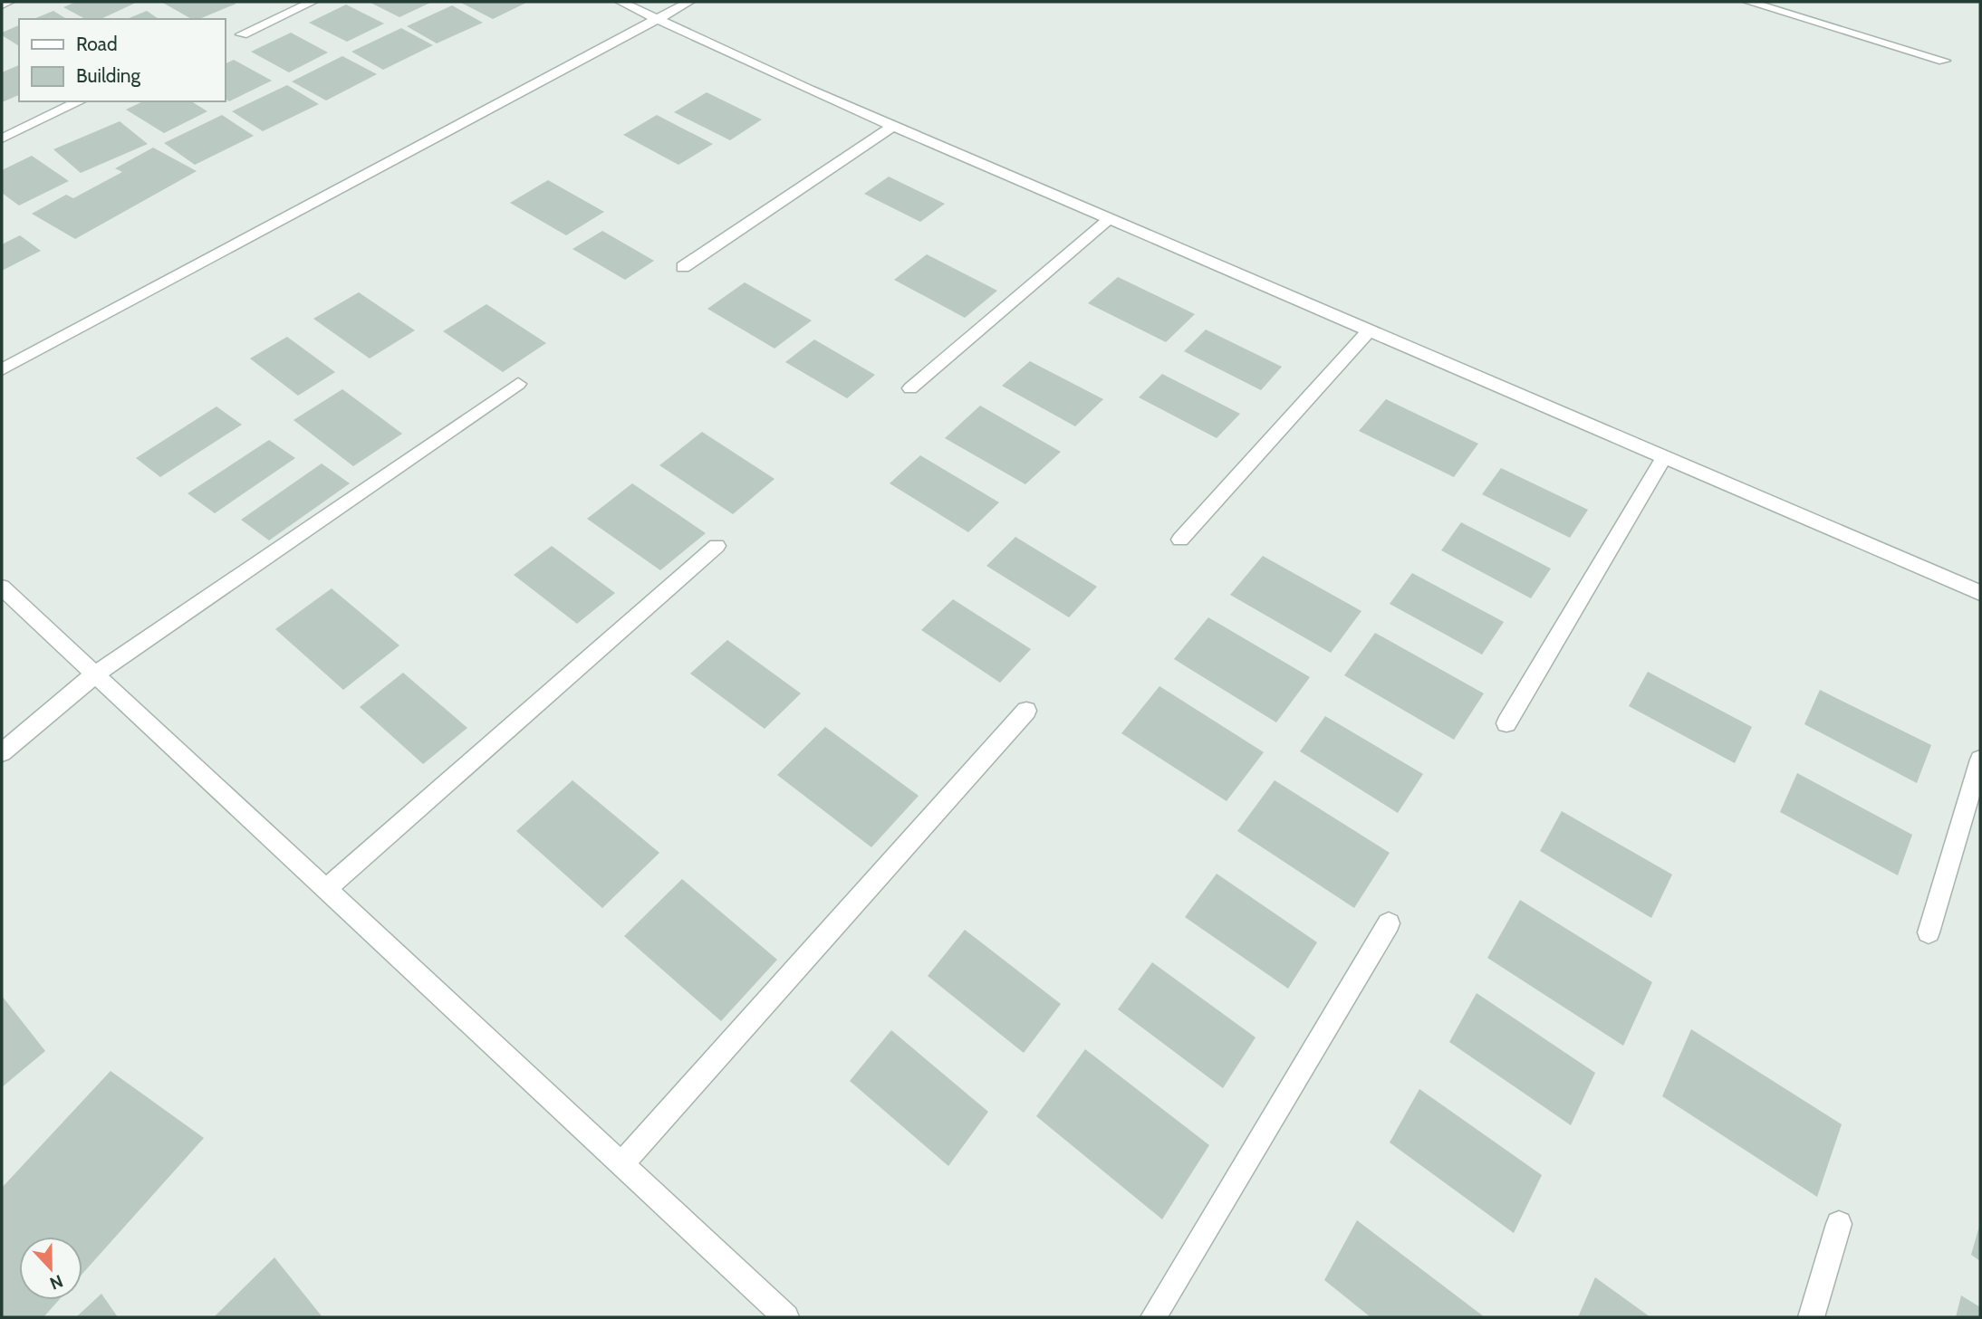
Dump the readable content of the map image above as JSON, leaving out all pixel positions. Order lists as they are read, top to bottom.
{
  "legend": ["Road", "Building"],
  "north": "bottom"
}
